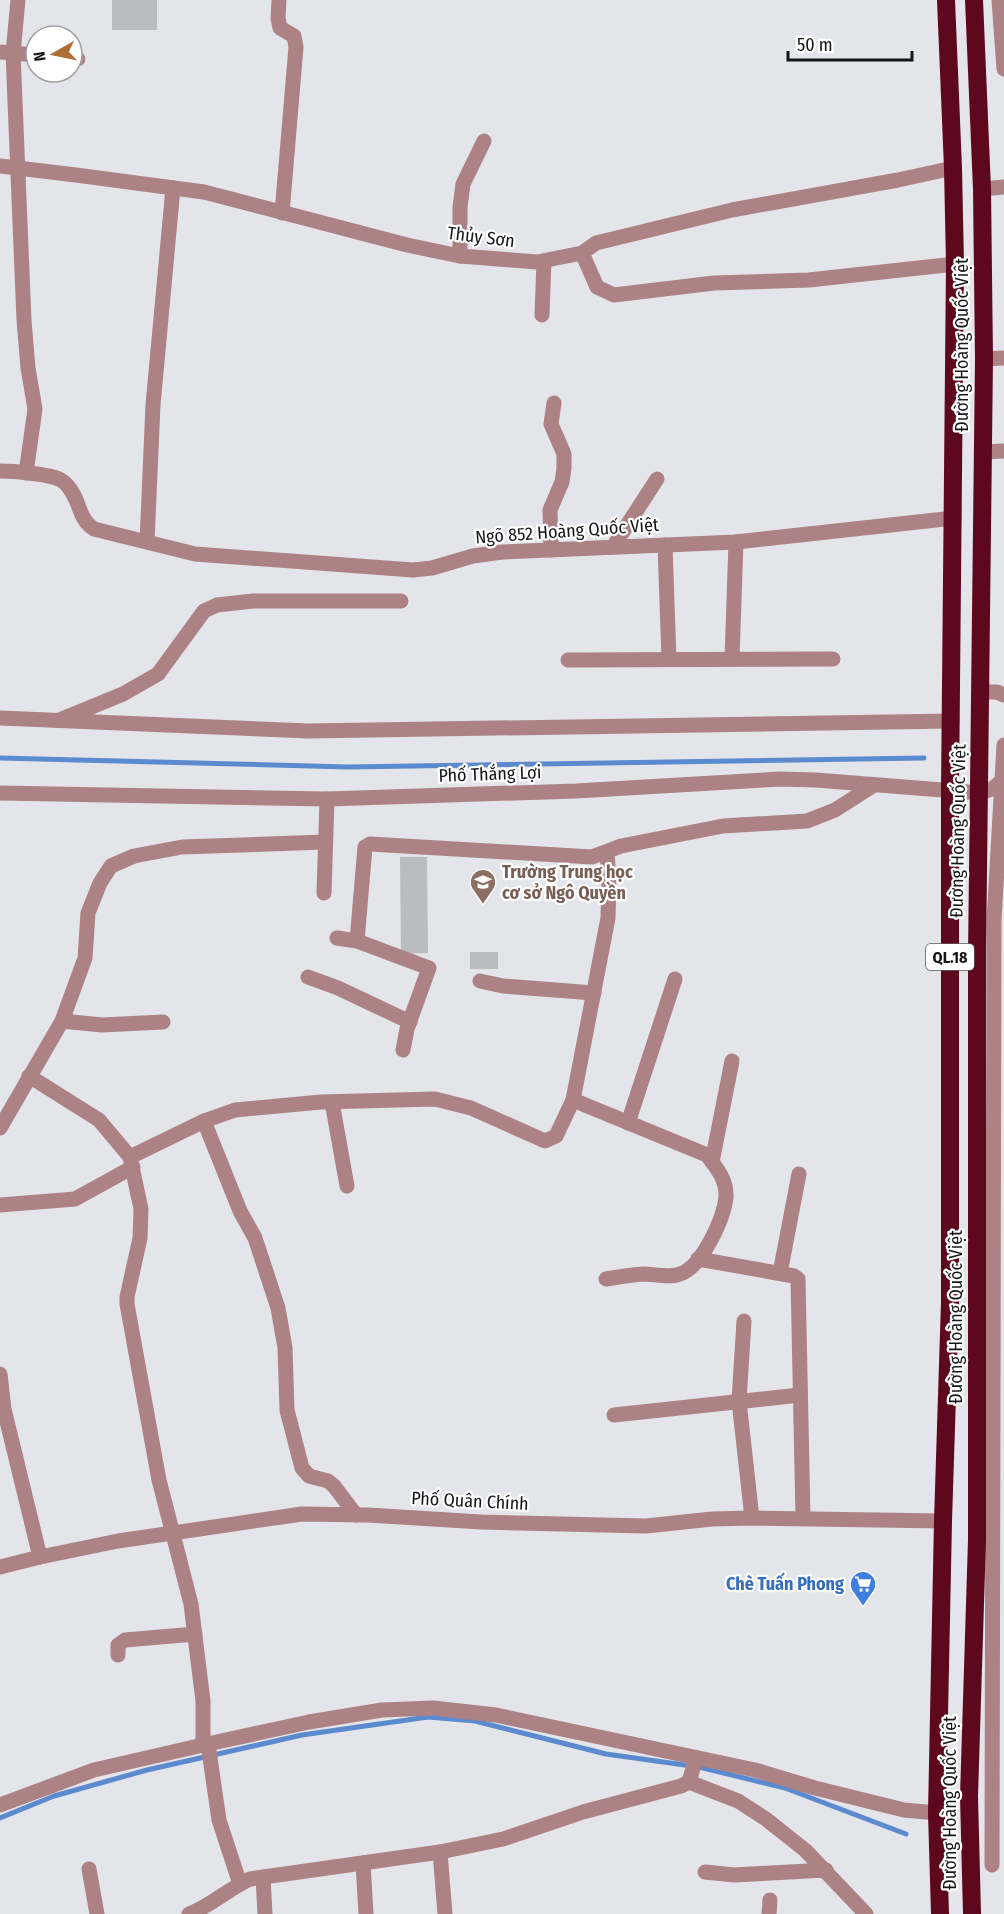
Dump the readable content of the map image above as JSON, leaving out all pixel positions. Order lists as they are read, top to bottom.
{
  "streets": {
    "highway": ["Đường Hoàng Quốc Việt", "QL.18"],
    "street": [
      "Thủy Sơn",
      "Ngõ 852 Hoàng Quốc Việt",
      "Phố Thắng Lợi",
      "Phố Quân Chính"
    ]
  },
  "crossings": [
    ["Thủy Sơn", "Đường Hoàng Quốc Việt"],
    ["Đường Hoàng Quốc Việt", "Ngõ 852 Hoàng Quốc Việt"],
    ["Đường Hoàng Quốc Việt", "Phố Thắng Lợi"],
    ["Đường Hoàng Quốc Việt", "Phố Quân Chính"]
  ],
  "places": {
    "school or university": ["Trường Trung học cơ sở Ngô Quyền"],
    "supermarket": ["Chè Tuấn Phong"]
  },
  "scale_bar": "50 m",
  "north": "left"
}
